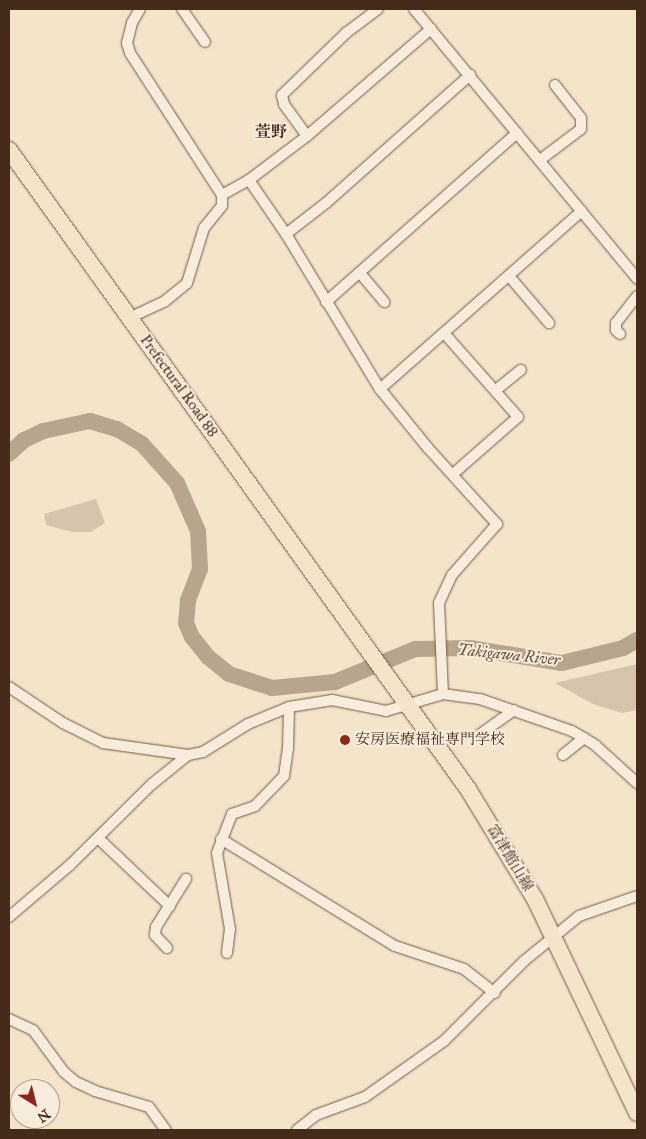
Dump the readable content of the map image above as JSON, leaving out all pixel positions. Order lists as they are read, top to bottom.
{
  "streets": {
    "main road": ["Prefectural Road 88", "富津館山線"]
  },
  "crossings": [
    ["Prefectural Road 88", "富津館山線"]
  ],
  "districts": ["萱野"],
  "water": ["Takigawa River"],
  "places": ["安房医療福祉専門学校"],
  "north": "bottom right"
}
